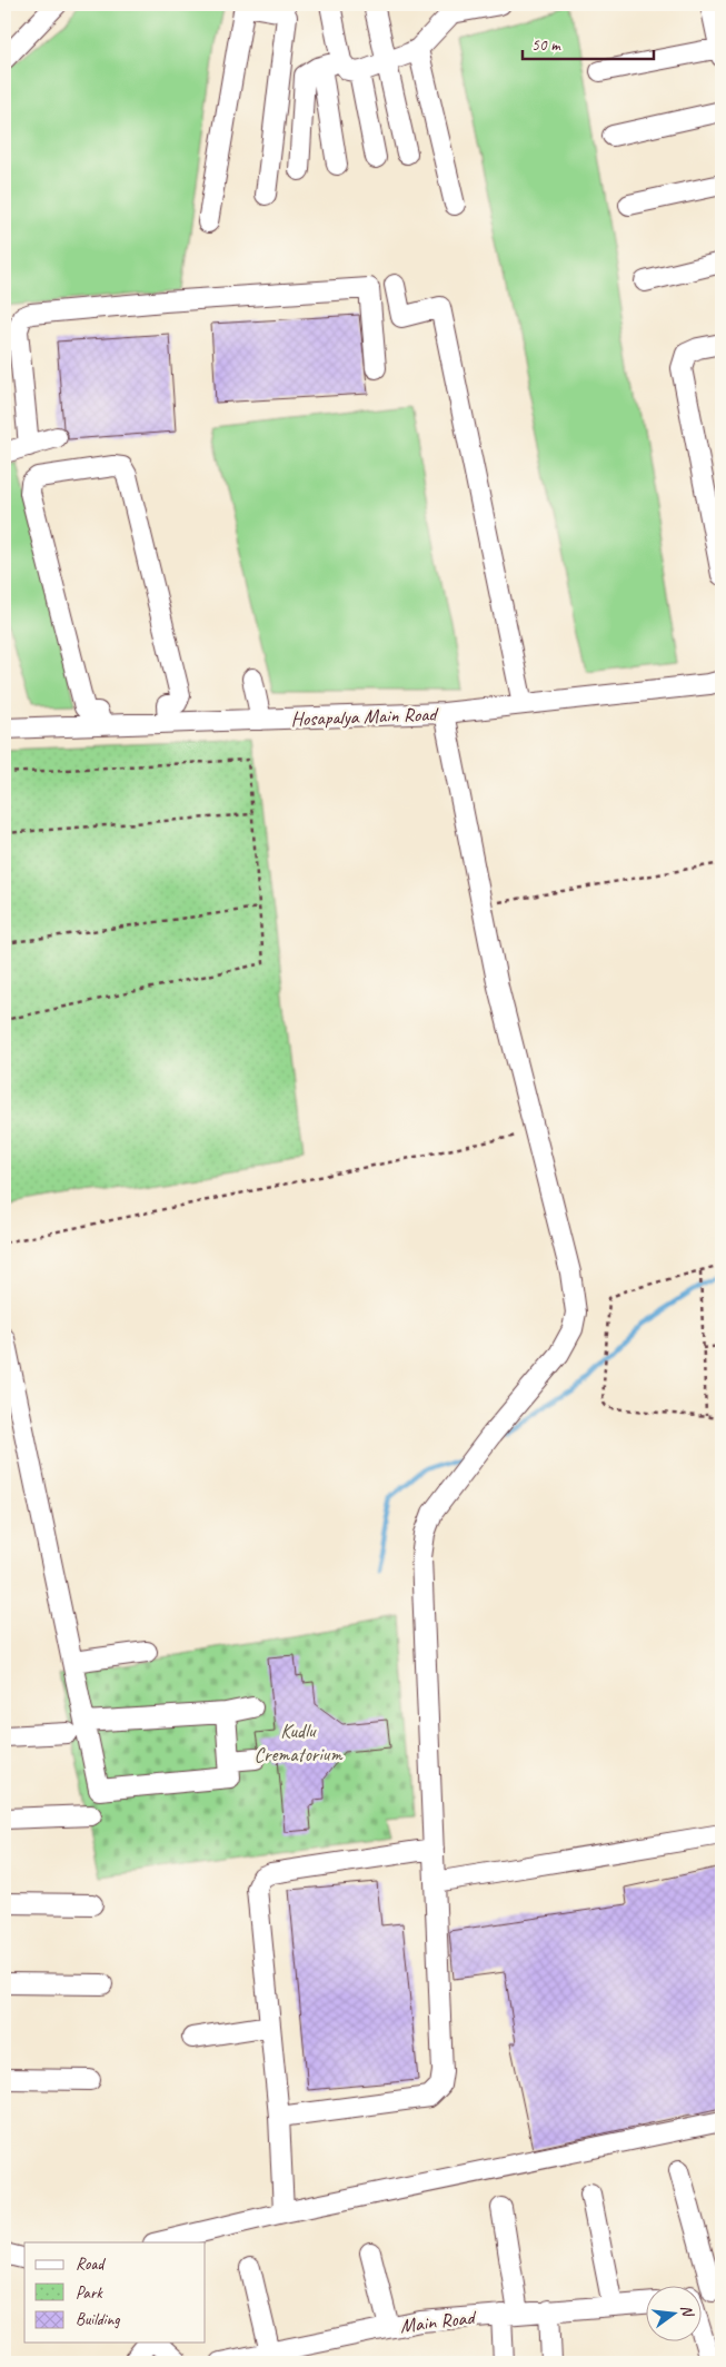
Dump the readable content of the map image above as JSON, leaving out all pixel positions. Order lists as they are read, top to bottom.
{
  "streets": {
    "street": ["Hosapalya Main Road", "Main Road"]
  },
  "parks": ["Kudlu Crematorium"],
  "legend": ["Road", "Park", "Building"],
  "scale_bar": "50 m",
  "north": "right"
}
